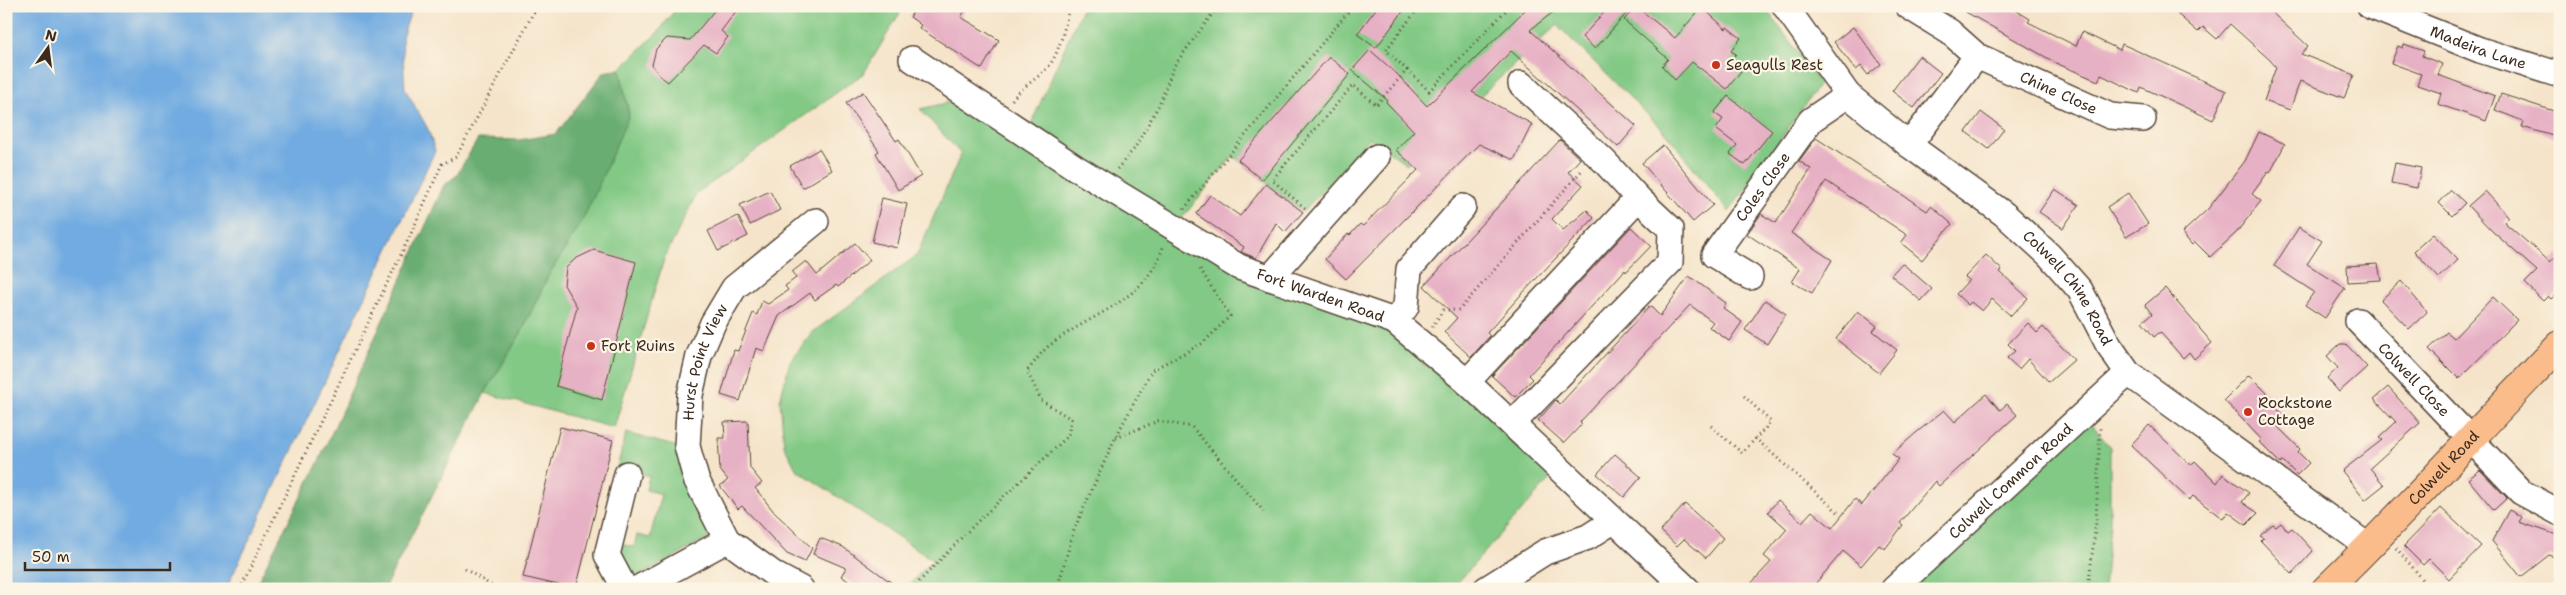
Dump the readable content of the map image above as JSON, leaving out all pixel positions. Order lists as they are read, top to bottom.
{
  "streets": {
    "main road": ["Colwell Road"],
    "street": [
      "Madeira Lane",
      "Chine Close",
      "Coles Close",
      "Colwell Chine Road",
      "Fort Warden Road",
      "Hurst Point View",
      "Colwell Close",
      "Colwell Common Road"
    ]
  },
  "crossings": [
    ["Coles Close", "Colwell Chine Road"],
    ["Colwell Chine Road", "Colwell Road"],
    ["Colwell Chine Road", "Colwell Common Road"],
    ["Colwell Close", "Colwell Road"]
  ],
  "places": ["Seagulls Rest", "Fort Ruins", "Rockstone Cottage"],
  "scale_bar": "50 m",
  "north": "top"
}
